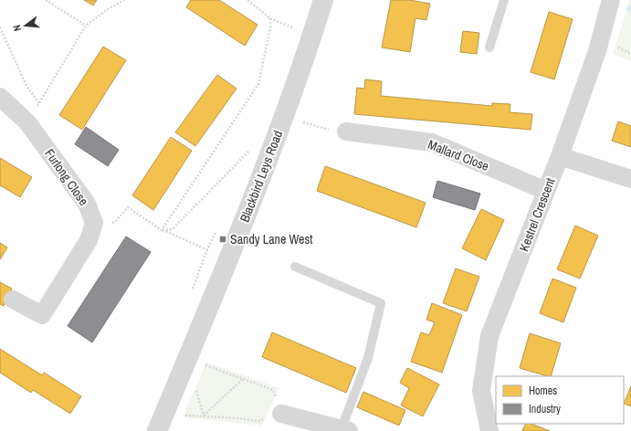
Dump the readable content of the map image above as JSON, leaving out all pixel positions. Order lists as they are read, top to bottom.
{
  "streets": {
    "street": [
      "Mallard Close",
      "Blackbird Leys Road",
      "Furlong Close",
      "Kestrel Crescent"
    ]
  },
  "crossings": [
    ["Mallard Close", "Kestrel Crescent"]
  ],
  "places": {
    "transit": ["Sandy Lane West"]
  },
  "legend": ["Homes", "Industry"],
  "north": "left"
}
